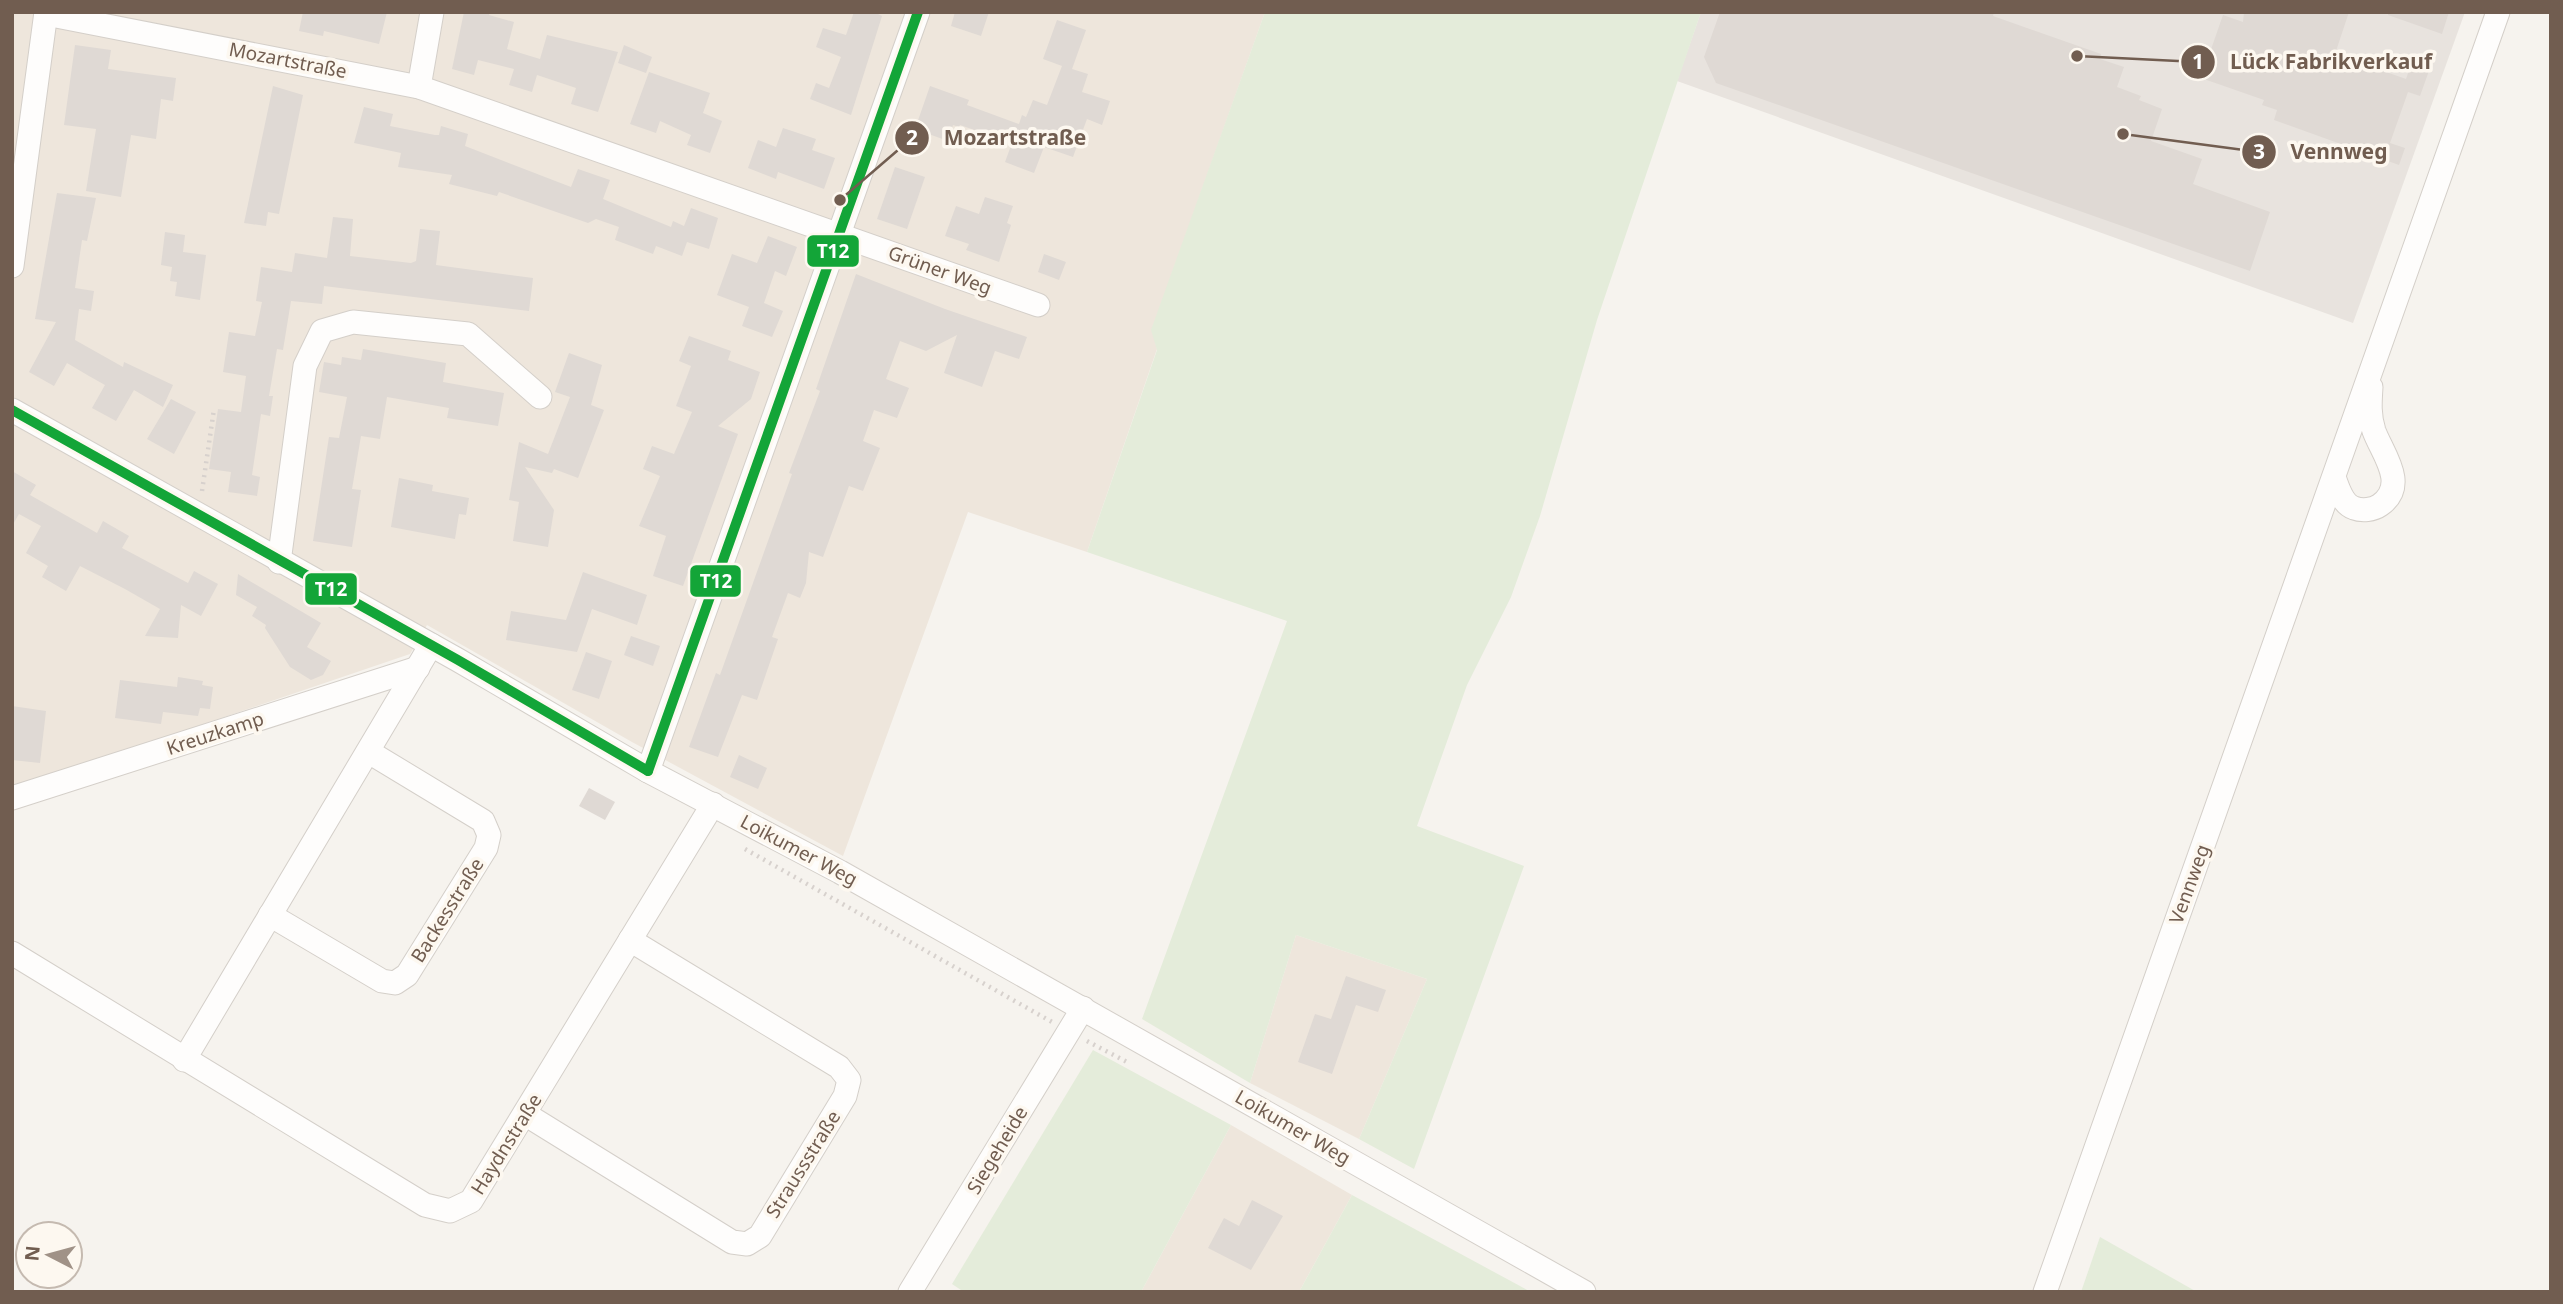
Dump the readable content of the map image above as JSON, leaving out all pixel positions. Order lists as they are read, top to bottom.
{
  "streets": {
    "street": [
      "Mozartstraße",
      "Grüner Weg",
      "Kreuzkamp",
      "Loikumer Weg",
      "Vennweg",
      "Backesstraße",
      "Haydnstraße",
      "Siegeheide",
      "Straussstraße"
    ]
  },
  "crossings": [
    ["Mozartstraße", "Grüner Weg"],
    ["Loikumer Weg", "Haydnstraße"],
    ["Loikumer Weg", "Siegeheide"],
    ["Haydnstraße", "Straussstraße"]
  ],
  "places": ["Lück Fabrikverkauf", "Vennweg", "Mozartstraße"],
  "lines": ["transit line T12"],
  "north": "left"
}
